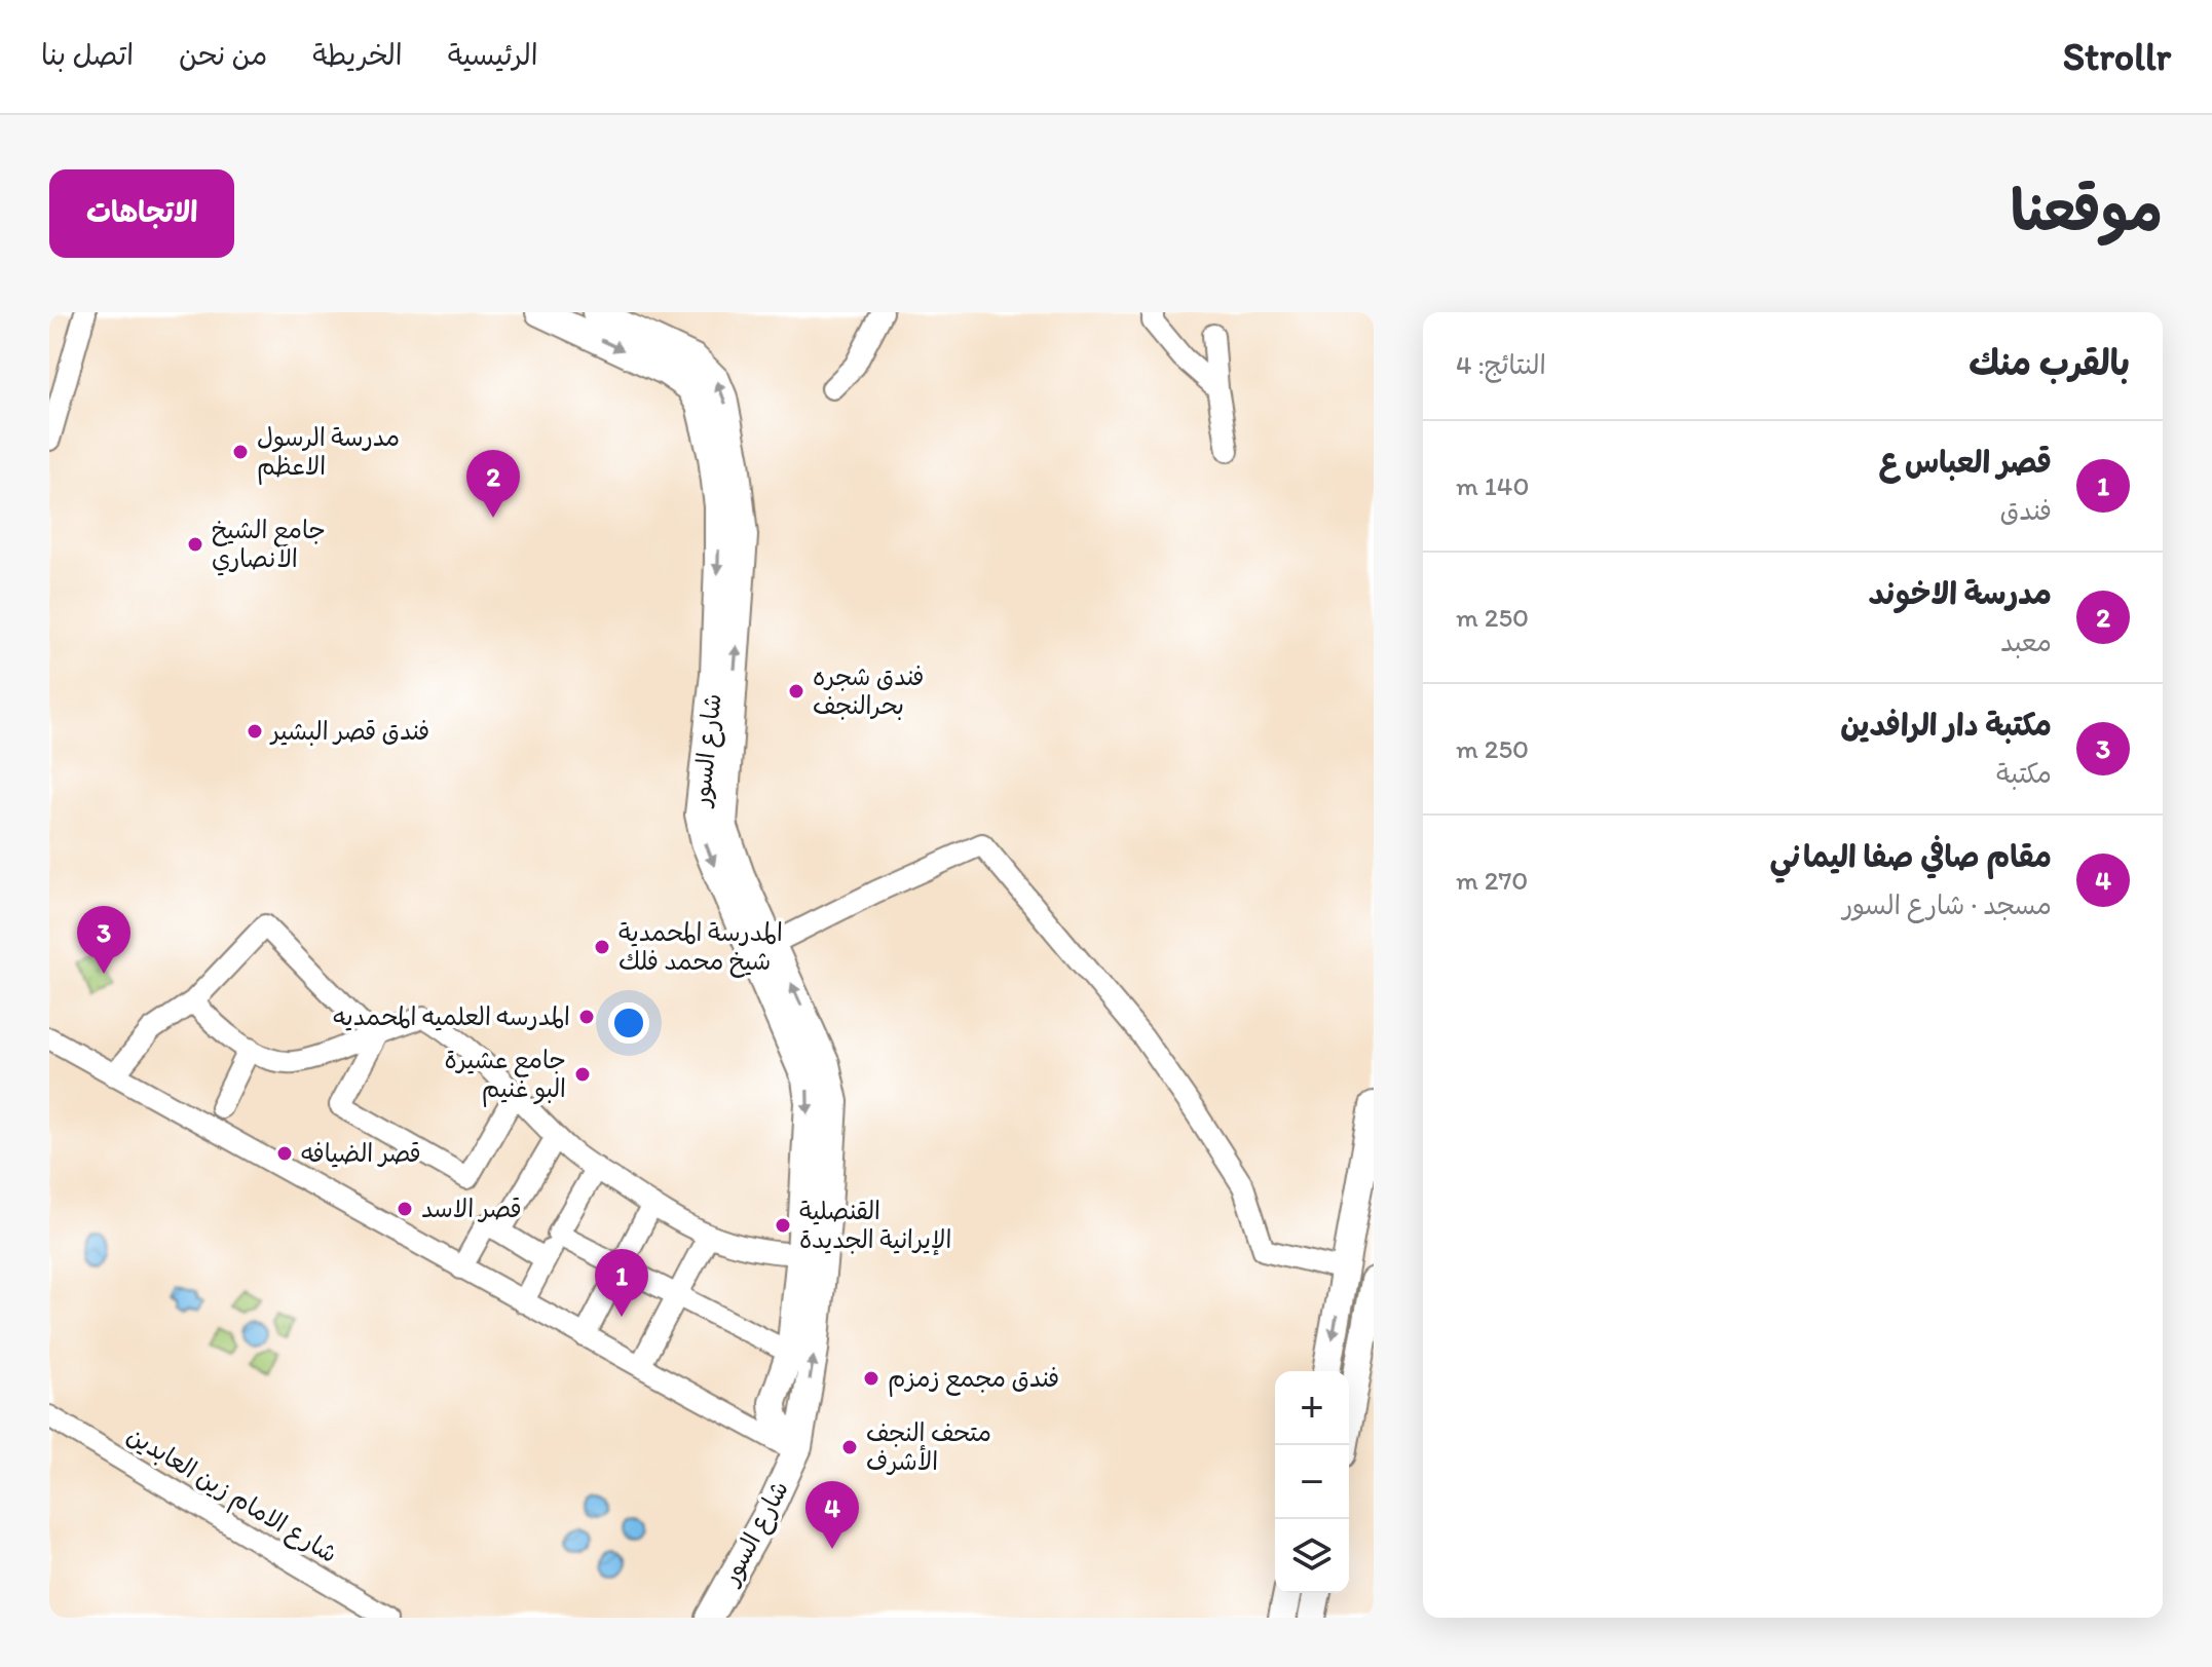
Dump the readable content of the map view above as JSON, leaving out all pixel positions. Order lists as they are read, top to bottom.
{
  "streets": {
    "main road": ["شارع السور"],
    "street": ["شارع الامام زين العابدين"]
  },
  "places": [
    "مدرسة الرسول الاعظم",
    "جامع الشيخ الانصاري",
    "فندق شجره بحرالنجف",
    "فندق قصر البشير",
    "المدرسة المحمدية شيخ محمد فلك",
    "المدرسه العلمیه المحمدیه",
    "جامع عشيرة البو غنيم",
    "قصر الضيافه",
    "قصر الاسد",
    "القنصلية الإيرانية الجديدة",
    "فندق مجمع زمزم",
    "متحف النجف الأشرف"
  ],
  "page": {
    "header": "Strollr",
    "nav": [
      "الرئيسية",
      "الخريطة",
      "من نحن",
      "اتصل بنا"
    ],
    "title": "موقعنا",
    "buttons": "الاتجاهات",
    "heading": ["بالقرب منك", "النتائج: 4"],
    "list": [
      {
        "mark": "1",
        "name": "قصر العباس ع",
        "note": "فندق",
        "value": "140 m"
      },
      {
        "mark": "2",
        "name": "مدرسة الاخوند",
        "note": "معبد",
        "value": "250 m"
      },
      {
        "mark": "3",
        "name": "مكتبة دار الرافدين",
        "note": "مكتبة",
        "value": "250 m"
      },
      {
        "mark": "4",
        "name": "مقام صافي صفا اليماني",
        "note": "مسجد · شارع السور",
        "value": "270 m"
      }
    ],
    "pins": [
      "2",
      "3",
      "1",
      "4"
    ],
    "map_buttons": ["+", "−"]
  }
}
